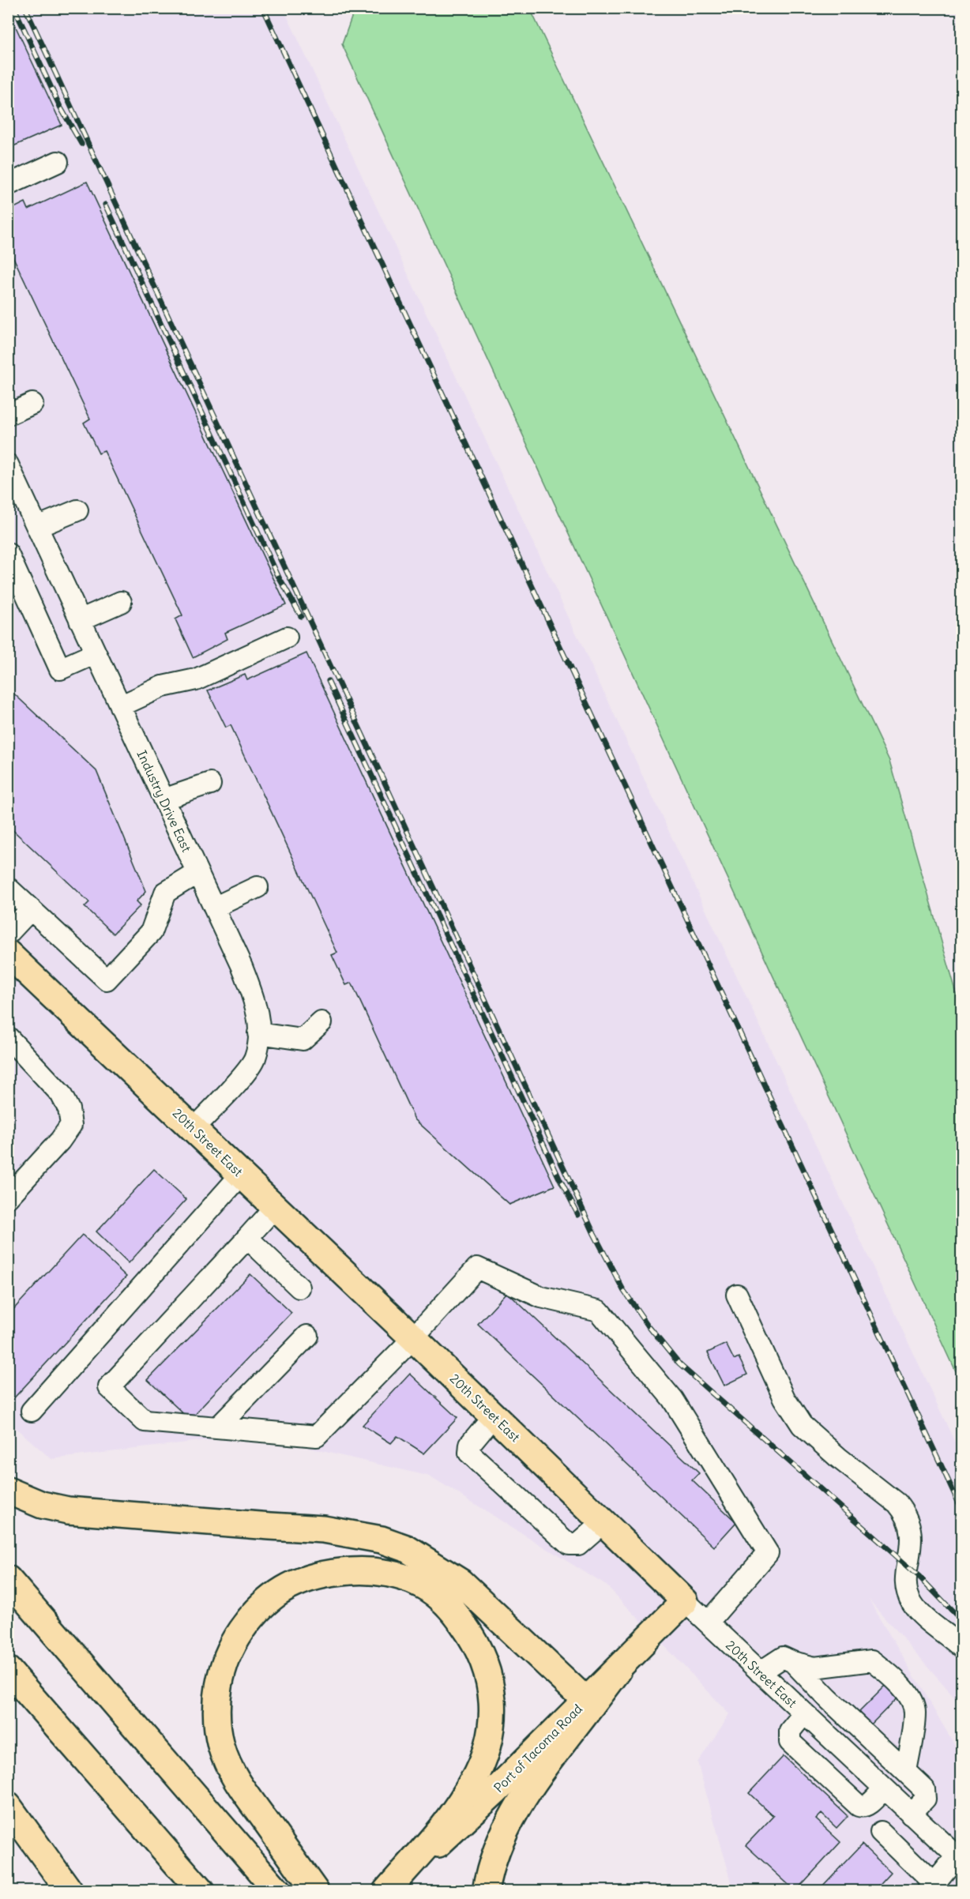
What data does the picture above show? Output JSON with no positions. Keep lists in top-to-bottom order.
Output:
{
  "streets": {
    "main road": ["20th Street East", "Port of Tacoma Road"],
    "street": ["Industry Drive East"]
  },
  "crossings": [
    ["Industry Drive East", "20th Street East"],
    ["20th Street East", "Port of Tacoma Road"]
  ]
}
